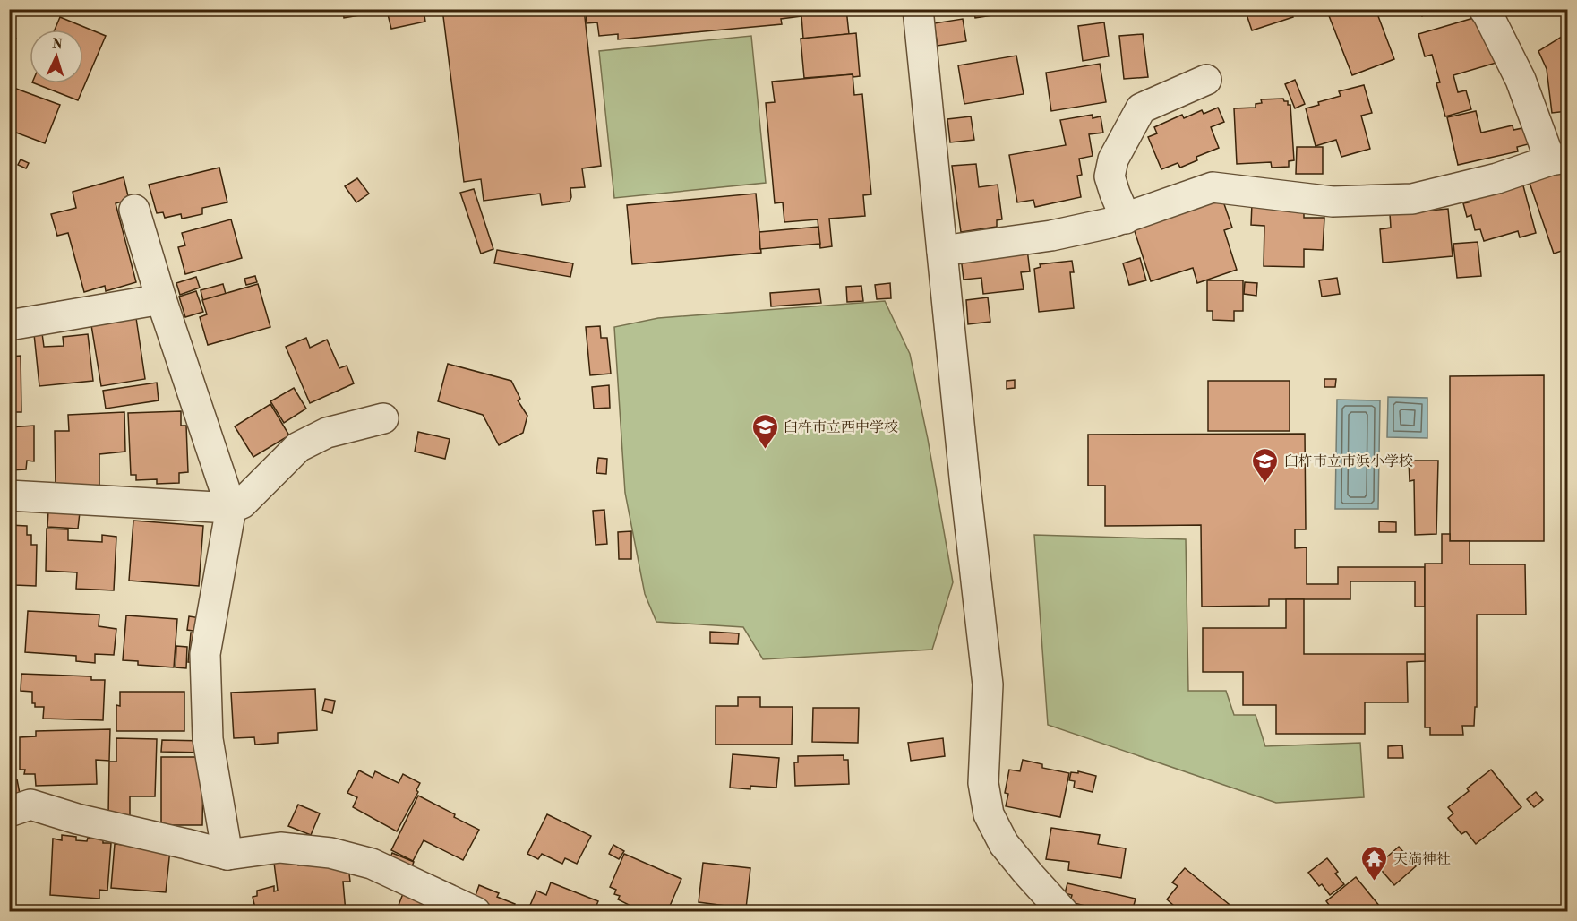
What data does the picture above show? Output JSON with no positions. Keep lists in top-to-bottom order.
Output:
{
  "places": {
    "school or university": ["臼杵市立西中学校", "臼杵市立市浜小学校"],
    "temple": ["天満神社"]
  },
  "north": "top"
}
